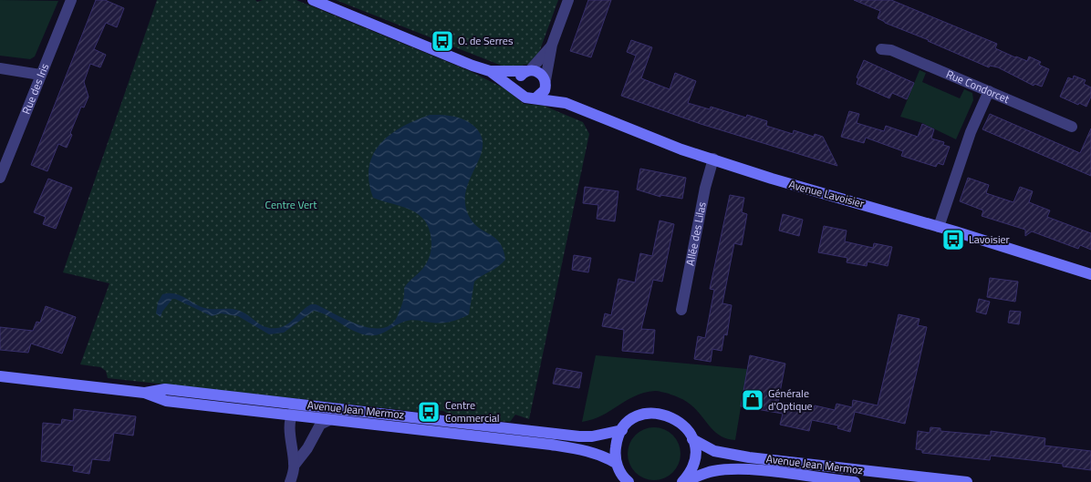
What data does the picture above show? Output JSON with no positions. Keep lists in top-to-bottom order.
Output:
{
  "streets": {
    "main road": ["Avenue Lavoisier", "Avenue Jean Mermoz"],
    "street": ["Rue Condorcet", "Rue des Iris", "Allée des Lilas"]
  },
  "crossings": [
    ["Avenue Lavoisier", "Allée des Lilas"]
  ],
  "parks": ["Centre Vert"],
  "places": {
    "bus stop": ["O. de Serres", "Lavoisier", "Centre Commercial"],
    "shop": ["Générale d'Optique"]
  }
}
